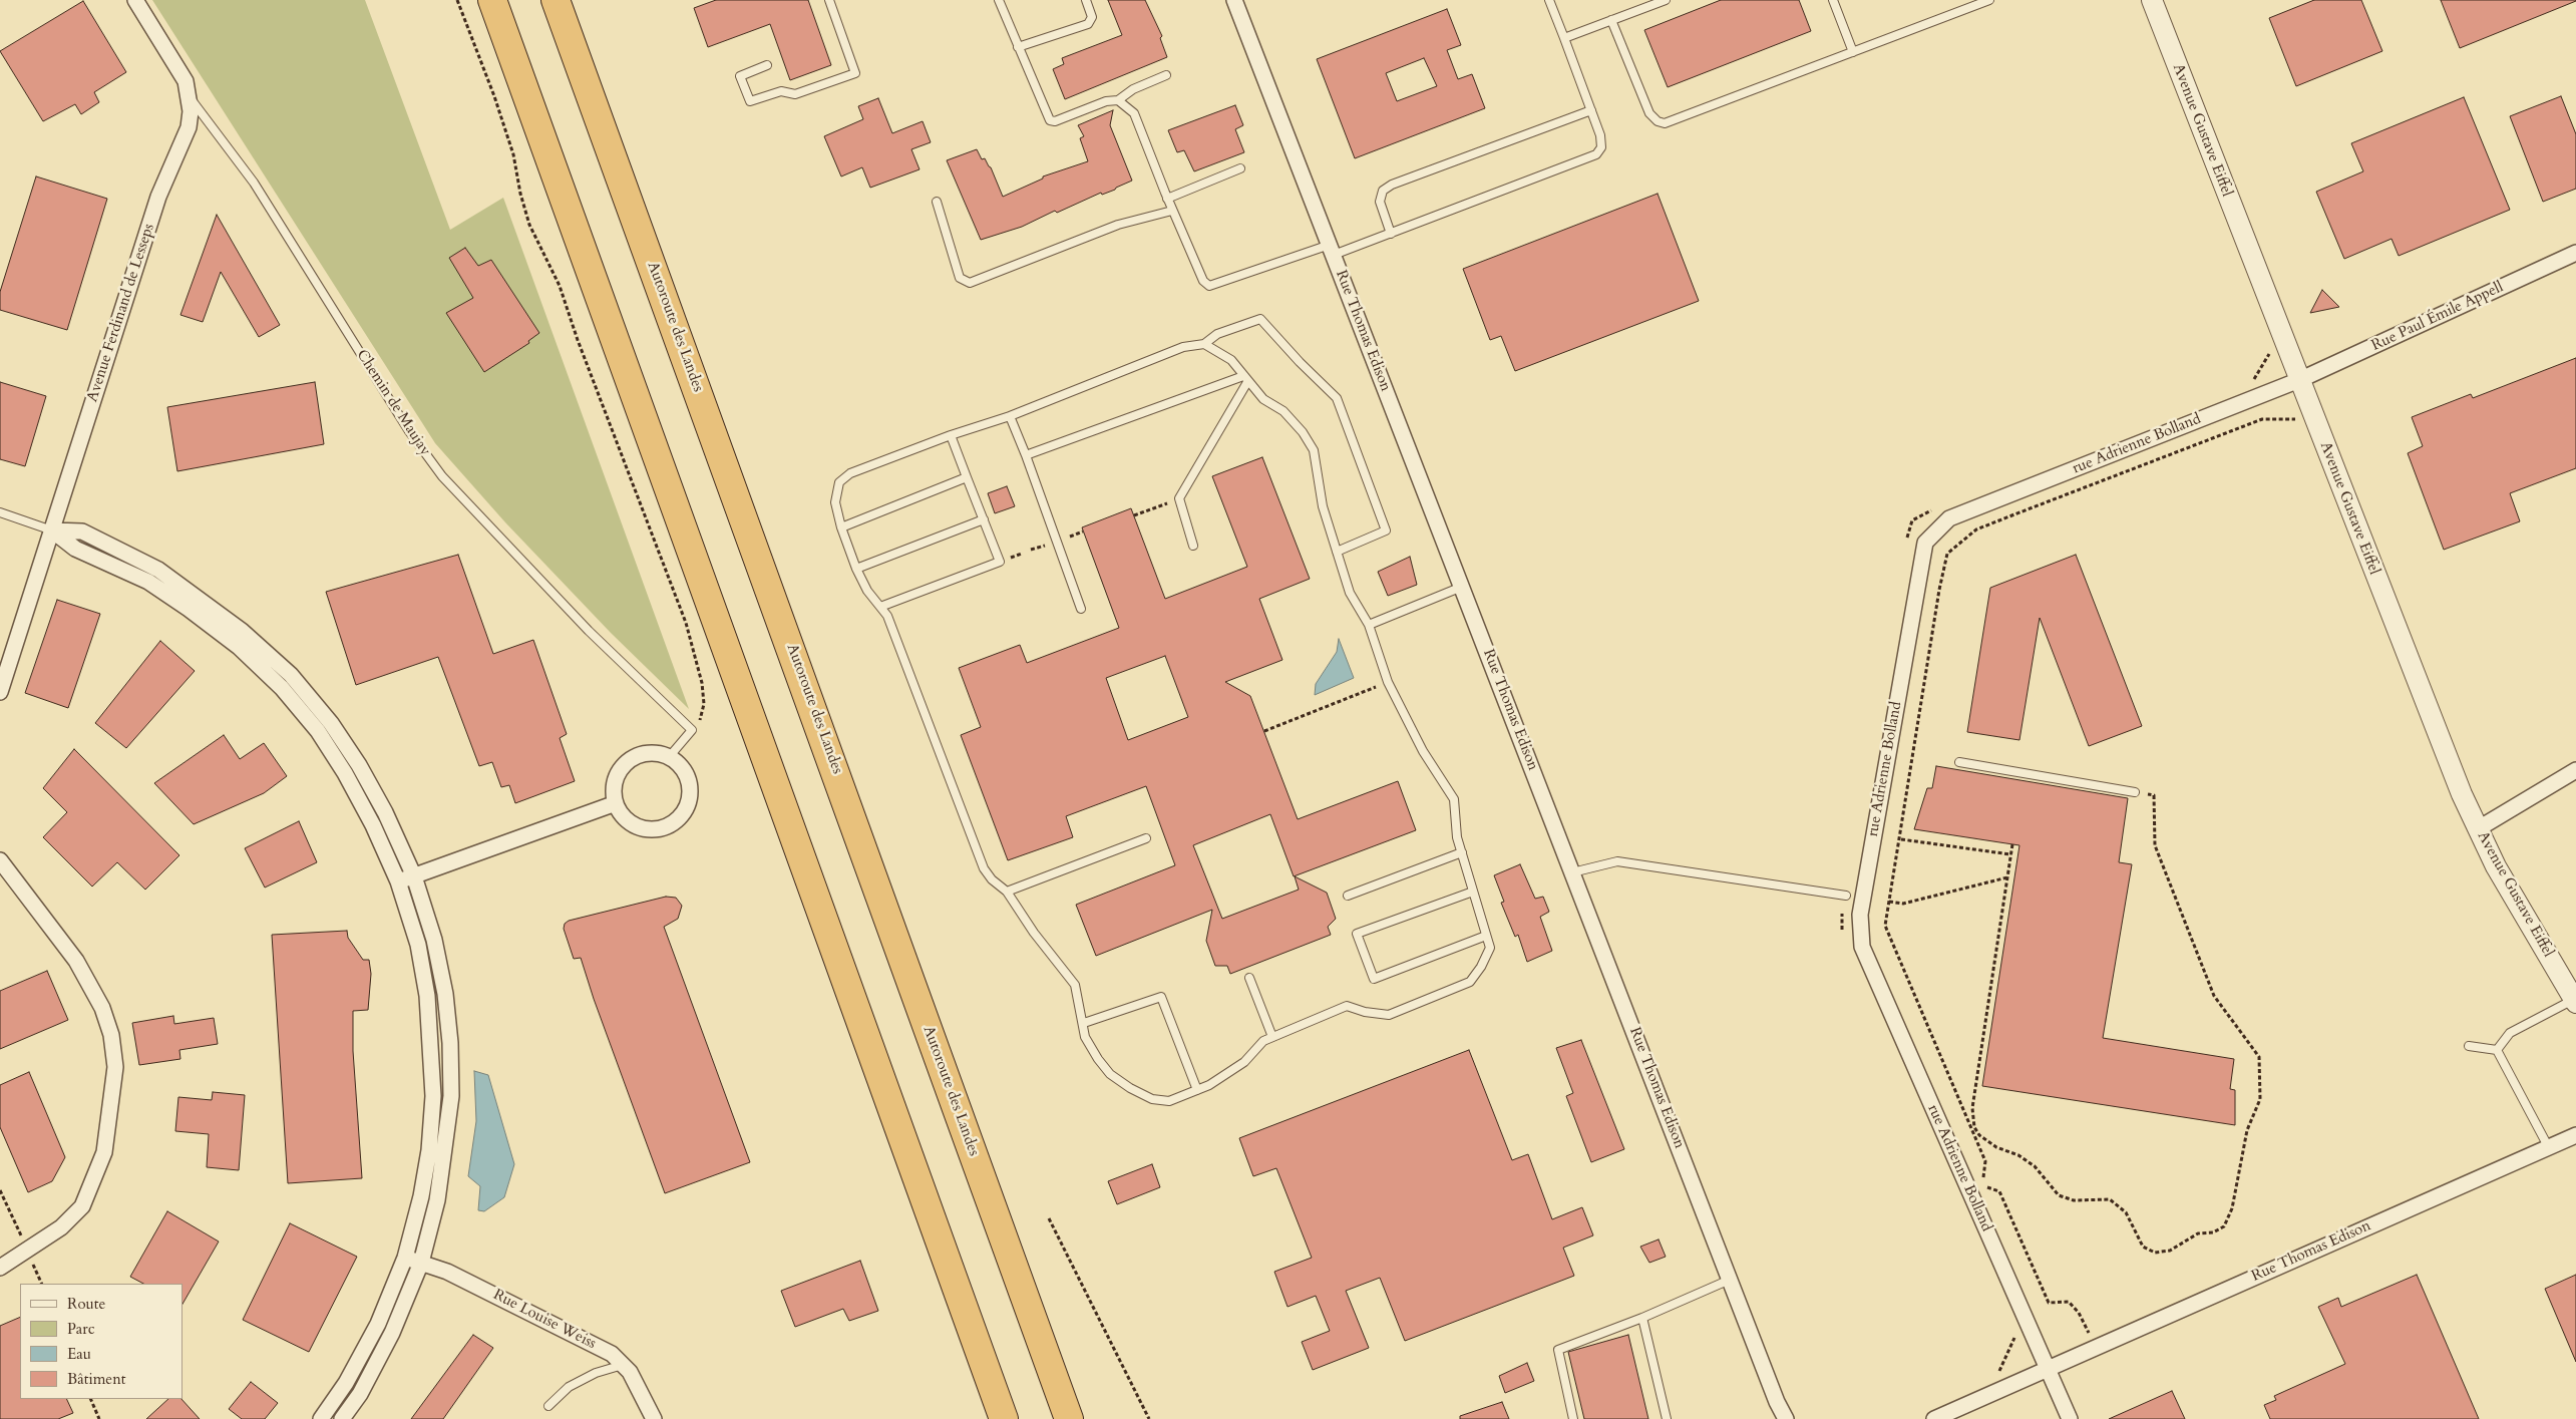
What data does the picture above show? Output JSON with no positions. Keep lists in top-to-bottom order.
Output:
{
  "streets": {
    "highway": ["Autoroute des Landes"],
    "street": [
      "Avenue Gustave Eiffel",
      "Avenue Ferdinand de Lesseps",
      "Rue Paul Émile Appell",
      "Rue Thomas Edison",
      "Chemin de Maujay",
      "rue Adrienne Bolland",
      "Rue Louise Weiss"
    ]
  },
  "crossings": [
    ["Avenue Gustave Eiffel", "Rue Paul Émile Appell"],
    ["Avenue Gustave Eiffel", "rue Adrienne Bolland"],
    ["Avenue Ferdinand de Lesseps", "Chemin de Maujay"],
    ["Rue Paul Émile Appell", "rue Adrienne Bolland"],
    ["Rue Thomas Edison", "rue Adrienne Bolland"]
  ],
  "legend": [
    "Route",
    "Parc",
    "Eau",
    "Bâtiment"
  ]
}
